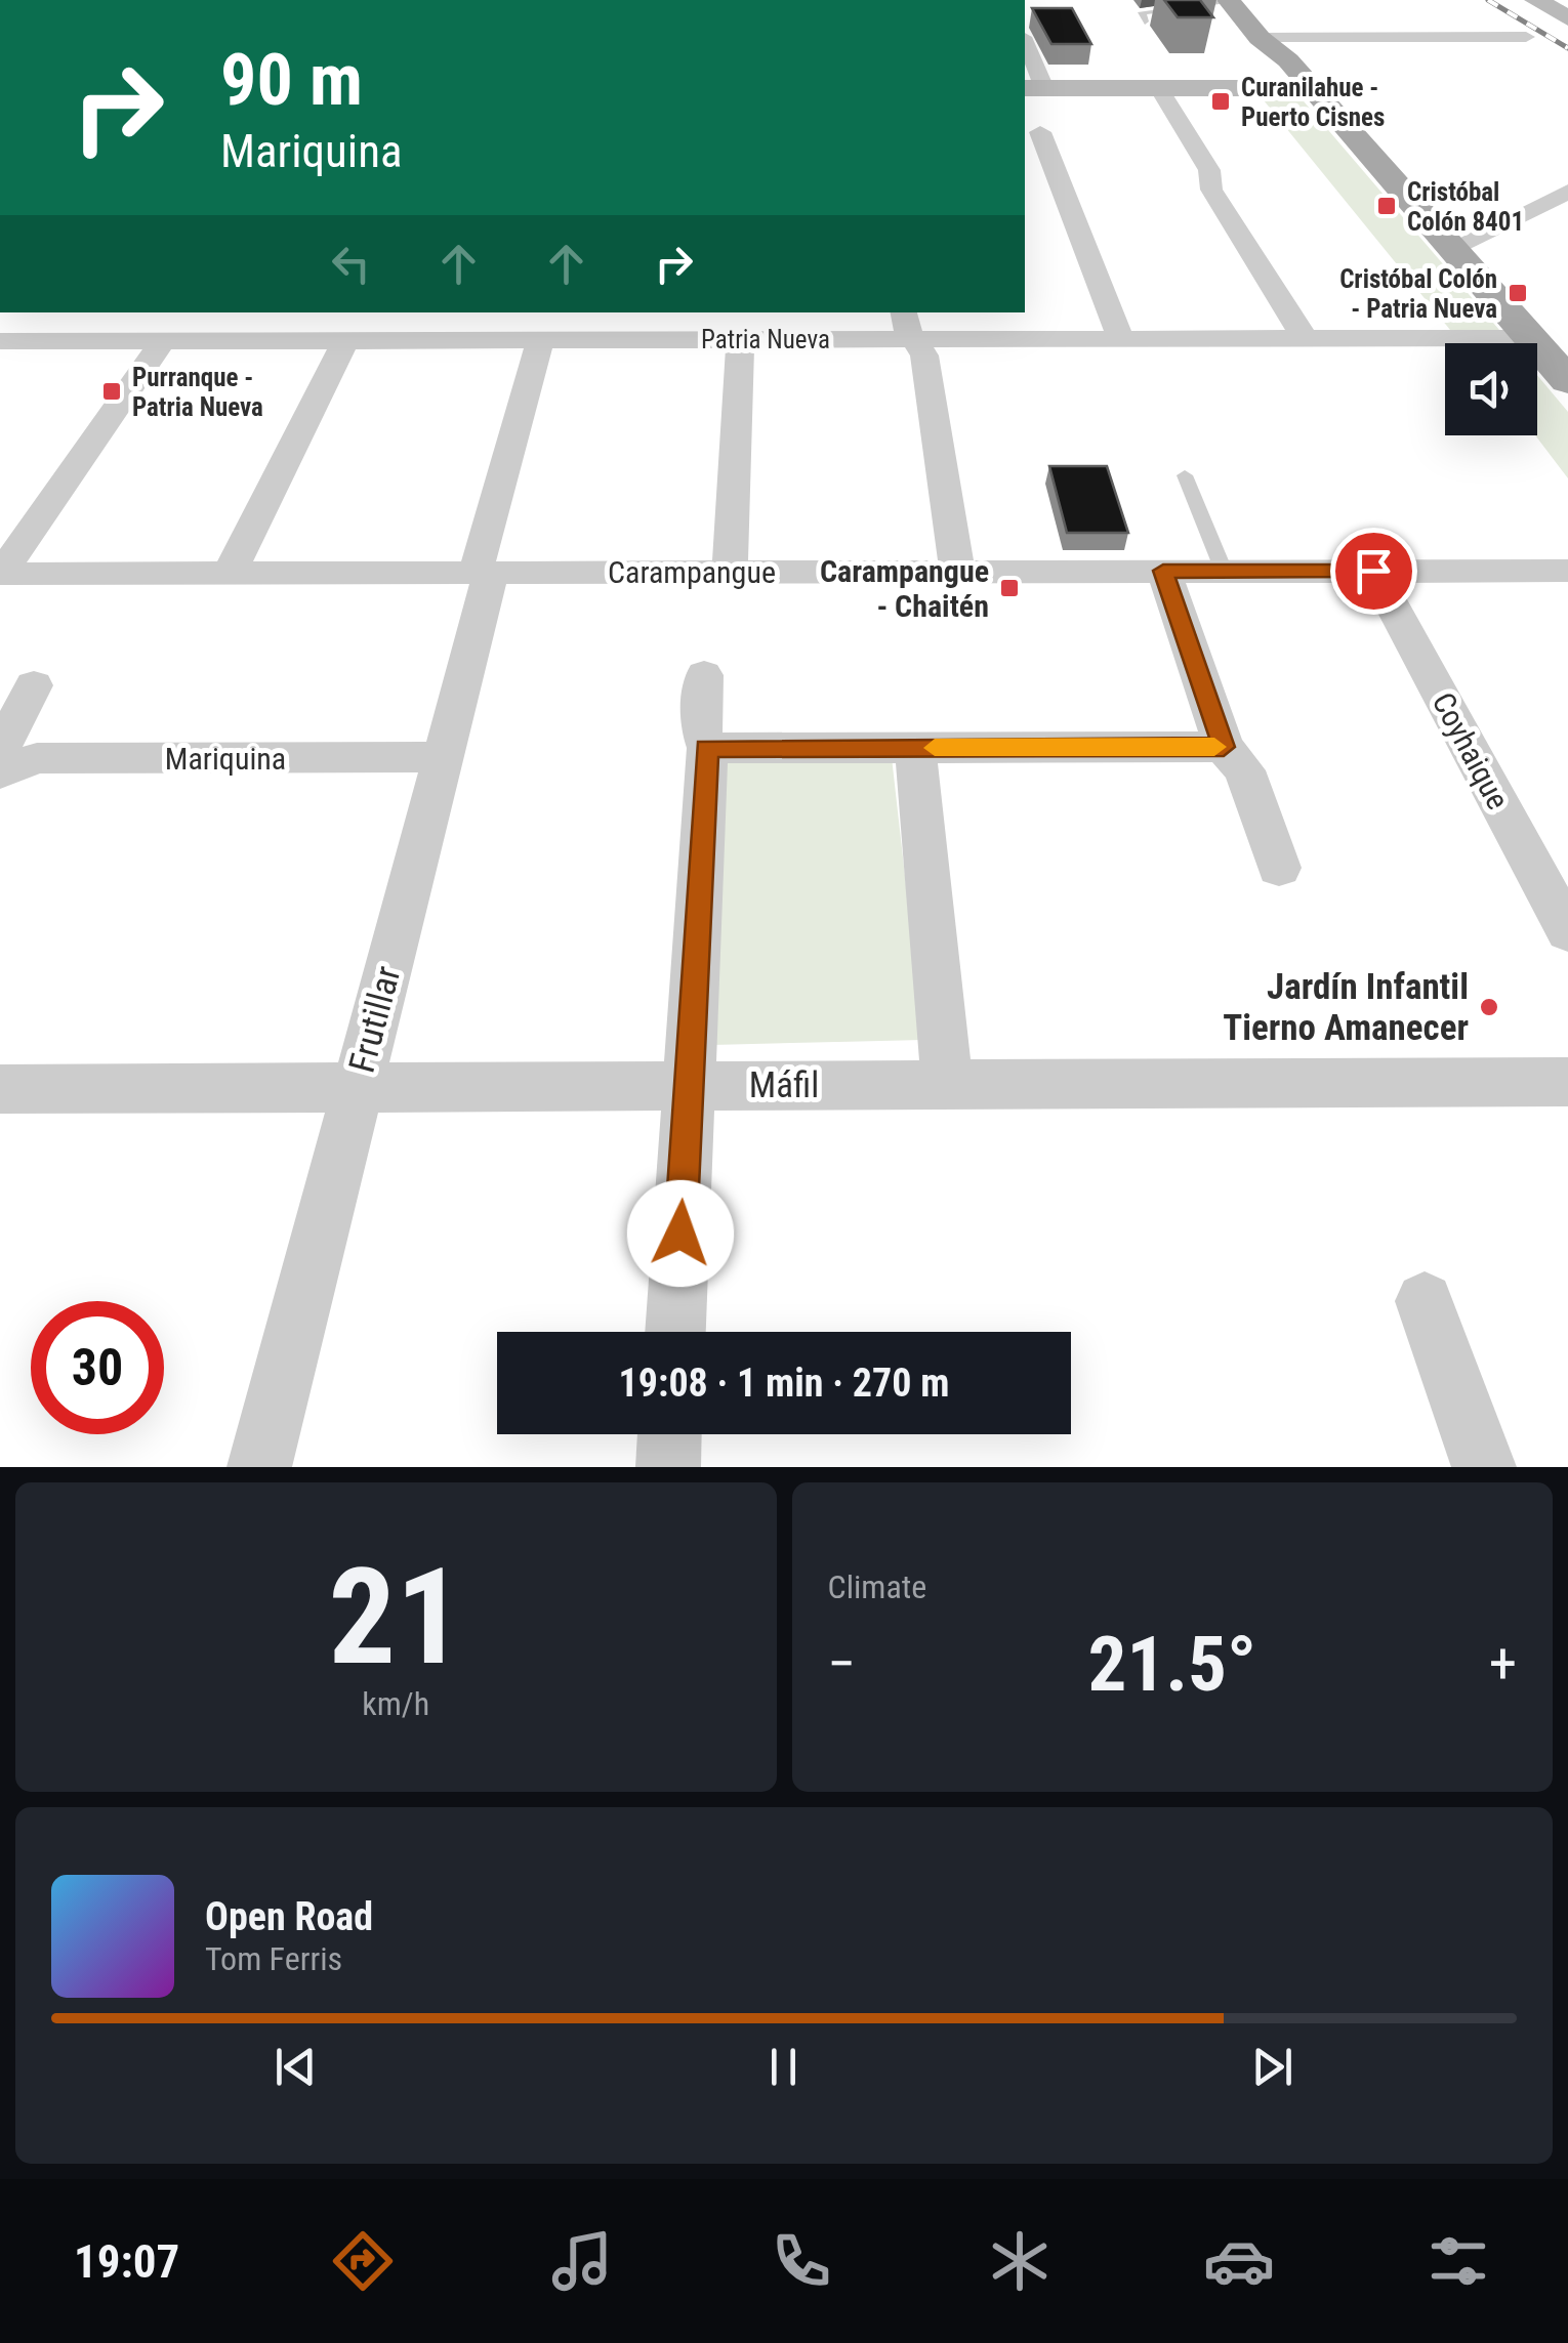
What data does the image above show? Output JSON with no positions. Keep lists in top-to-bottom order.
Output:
{
  "streets": {
    "street": [
      "Patria Nueva",
      "Carampangue",
      "Coyhaique",
      "Mariquina",
      "Frutillar",
      "Máfil"
    ]
  },
  "crossings": [
    ["Patria Nueva", "Frutillar"],
    ["Carampangue", "Coyhaique"],
    ["Carampangue", "Frutillar"],
    ["Mariquina", "Frutillar"],
    ["Frutillar", "Máfil"]
  ],
  "places": {
    "transit": [
      "Curanilahue - Puerto Cisnes",
      "Cristóbal Colón 8401",
      "Cristóbal Colón - Patria Nueva",
      "Purranque - Patria Nueva",
      "Carampangue - Chaitén"
    ],
    "other": ["Jardín Infantil Tierno Amanecer"]
  },
  "page": {
    "turn": ["90 m", "Mariquina"],
    "limit": "30",
    "trip": "19:08 · 1 min · 270 m",
    "tile": [
      ["21", "km/h"],
      "Climate"
    ],
    "heat": ["−", "21.5°", "+"],
    "song": ["Open Road", "Tom Ferris"],
    "tabs": "19:07"
  }
}
